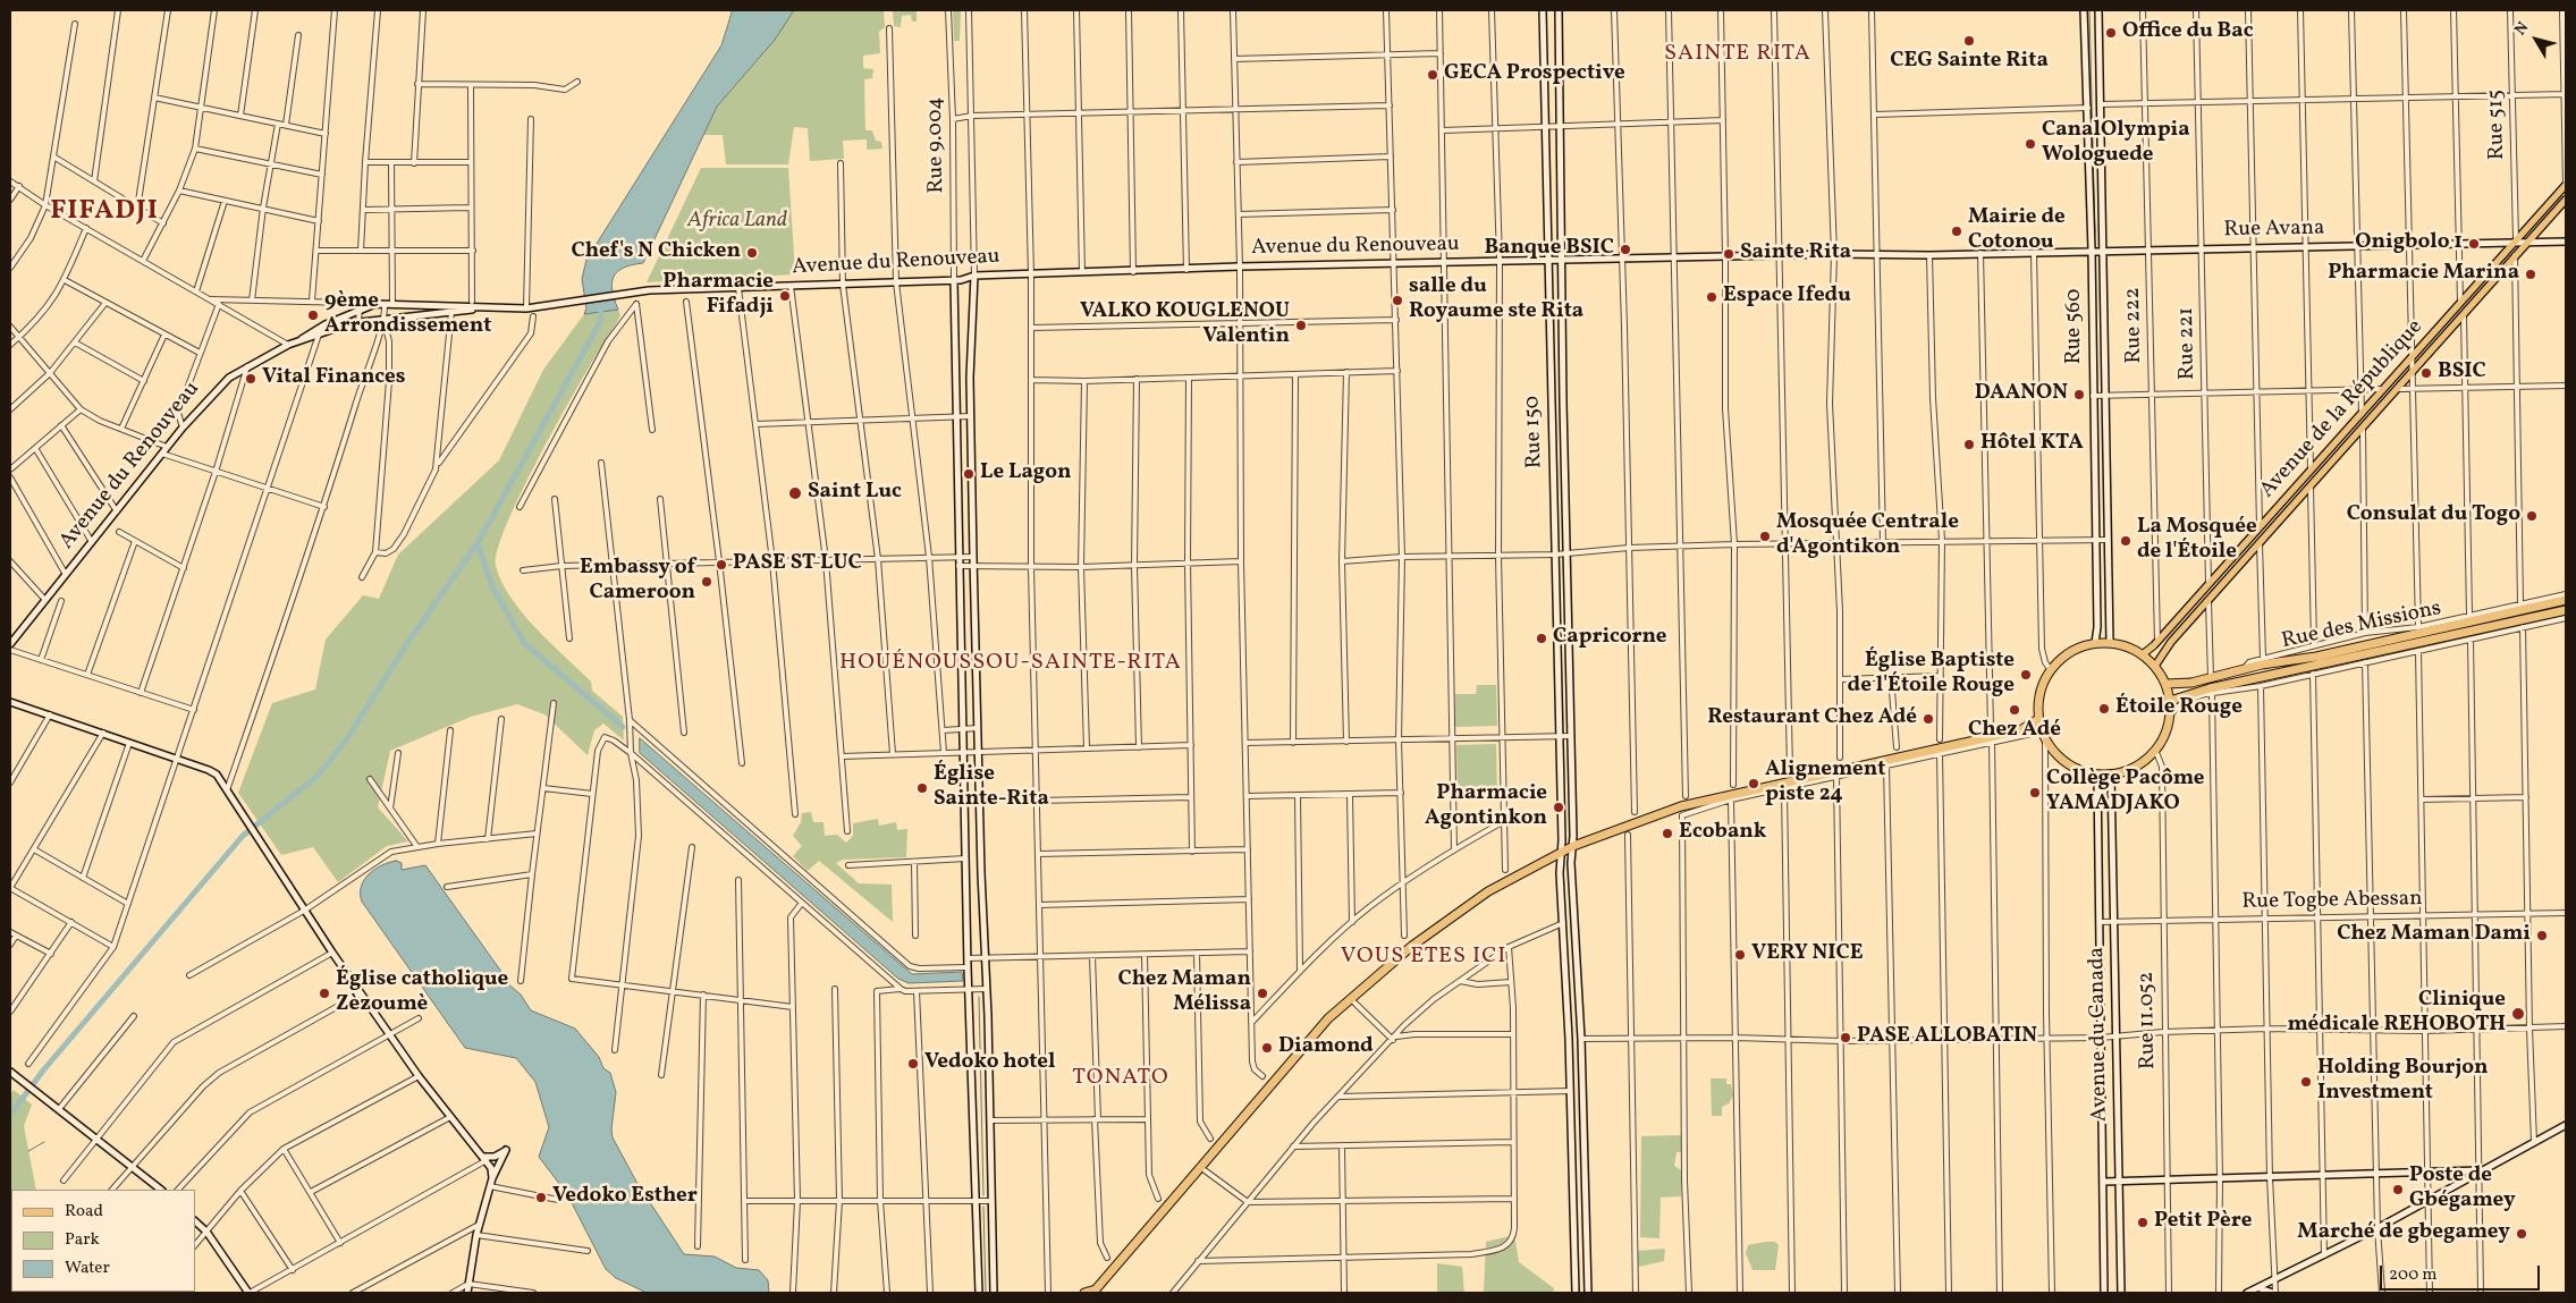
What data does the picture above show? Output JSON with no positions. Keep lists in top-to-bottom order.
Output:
{
  "streets": {
    "highway": ["Rue des Missions"],
    "main road": [
      "Rue Avana",
      "Avenue du Renouveau",
      "Rue 560",
      "Avenue de la République",
      "Rue 150",
      "Avenue du Canada"
    ],
    "street": [
      "Rue 515",
      "Rue 9.004",
      "Rue 222",
      "Rue 221",
      "Rue Togbe Abessan",
      "Rue 11.052"
    ]
  },
  "crossings": [
    ["Rue 515", "Rue Avana"],
    ["Rue 515", "Avenue de la République"],
    ["Rue 9.004", "Avenue du Renouveau"],
    ["Rue Avana", "Avenue du Renouveau"],
    ["Rue Avana", "Rue 222"],
    ["Rue Avana", "Rue 560"],
    ["Rue Avana", "Rue 221"],
    ["Rue Avana", "Avenue de la République"],
    ["Avenue du Renouveau", "Rue 560"],
    ["Avenue du Renouveau", "Rue 150"],
    ["Rue 222", "Avenue de la République"],
    ["Rue 560", "Avenue de la République"],
    ["Rue 560", "Rue des Missions"],
    ["Rue 560", "Rue 11.052"],
    ["Rue 560", "Avenue du Canada"],
    ["Rue 221", "Avenue de la République"],
    ["Avenue de la République", "Rue des Missions"],
    ["Avenue de la République", "Rue 11.052"],
    ["Avenue de la République", "Avenue du Canada"],
    ["Rue des Missions", "Rue 11.052"],
    ["Rue des Missions", "Avenue du Canada"],
    ["Rue Togbe Abessan", "Rue 11.052"],
    ["Rue Togbe Abessan", "Avenue du Canada"],
    ["Rue 11.052", "Avenue du Canada"]
  ],
  "districts": [
    "SAINTE RITA",
    "FIFADJI",
    "HOUÉNOUSSOU-SAINTE-RITA",
    "VOUS ETES ICI",
    "TONATO"
  ],
  "parks": ["Africa Land"],
  "places": [
    "Office du Bac",
    "CEG Sainte Rita",
    "GECA Prospective",
    "CanalOlympia Wologuede",
    "Mairie de Cotonou",
    "Onigbolo 1",
    "Banque BSIC",
    "Chef's N Chicken",
    "Sainte Rita",
    "Pharmacie Marina",
    "Pharmacie Fifadji",
    "Espace Ifedu",
    "salle du Royaume ste Rita",
    "9ème Arrondissement",
    "VALKO KOUGLENOU Valentin",
    "BSIC",
    "Vital Finances",
    "DAANON",
    "Hôtel KTA",
    "Le Lagon",
    "Saint Luc",
    "Consulat du Togo",
    "Mosquée Centrale d'Agontikon",
    "La Mosquée de l'Étoile",
    "PASE ST LUC",
    "Embassy of Cameroon",
    "Capricorne",
    "Église Baptiste de l'Étoile Rouge",
    "Étoile Rouge",
    "Chez Adé",
    "Restaurant Chez Adé",
    "Alignement piste 24",
    "Église Sainte-Rita",
    "Collège Pacôme YAMADJAKO",
    "Pharmacie Agontinkon",
    "Ecobank",
    "Chez Maman Dami",
    "VERY NICE",
    "Église catholique Zèzoumè",
    "Chez Maman Mélissa",
    "Clinique médicale REHOBOTH",
    "PASE ALLOBATIN",
    "Diamond",
    "Vedoko hotel",
    "Holding Bourjon Investment",
    "Poste de Gbégamey",
    "Vedoko Esther",
    "Petit Père",
    "Marché de gbegamey"
  ],
  "legend": ["Road", "Park", "Water"],
  "scale_bar": "200 m",
  "north": "top left"
}
